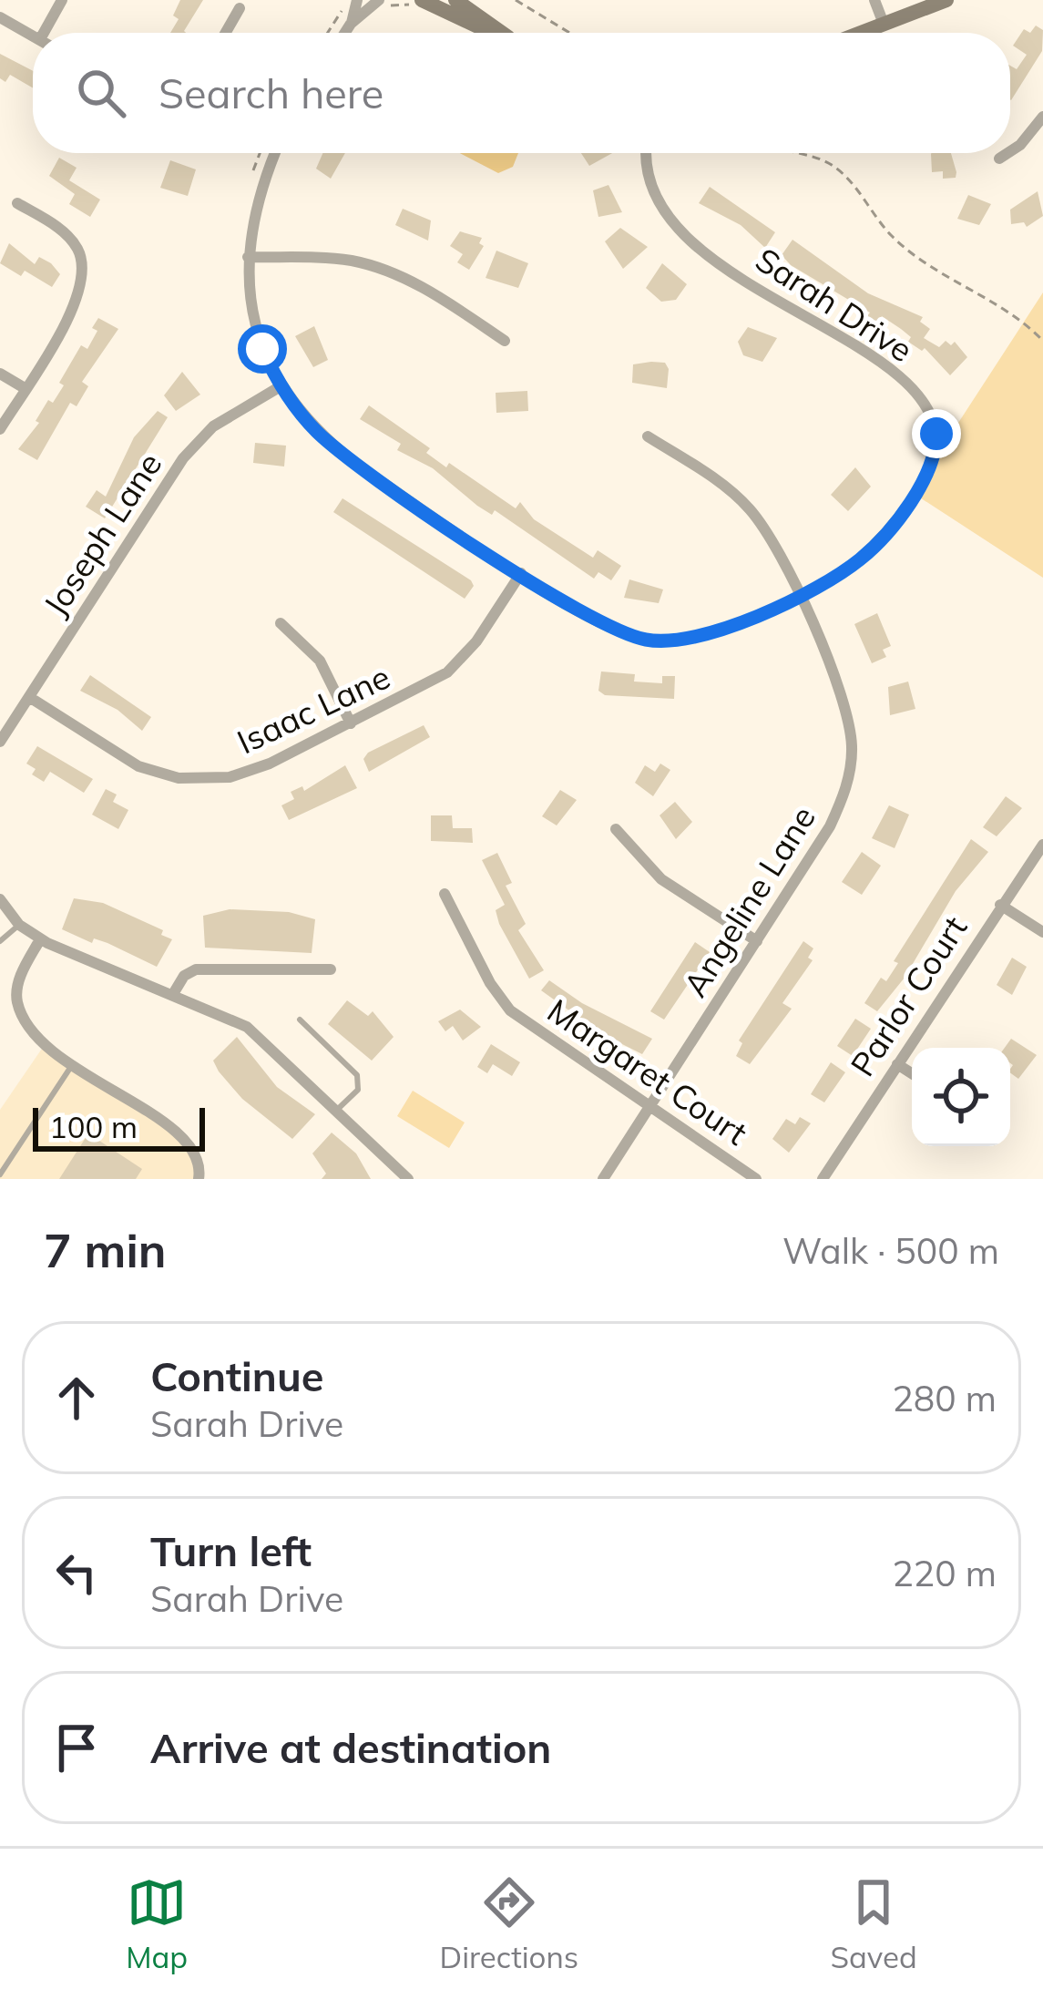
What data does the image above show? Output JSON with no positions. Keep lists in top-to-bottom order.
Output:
{
  "streets": {
    "street": [
      "Sarah Drive",
      "Joseph Lane",
      "Isaac Lane",
      "Angeline Lane",
      "Parlor Court",
      "Margaret Court"
    ]
  },
  "crossings": [
    ["Sarah Drive", "Joseph Lane"],
    ["Sarah Drive", "Isaac Lane"],
    ["Sarah Drive", "Angeline Lane"],
    ["Joseph Lane", "Isaac Lane"],
    ["Angeline Lane", "Margaret Court"]
  ],
  "scale_bar": "100 m",
  "page": {
    "search": "Search here",
    "scale": "100 m",
    "heading": ["7 min", "Walk · 500 m"],
    "list": [
      ["Continue", "Sarah Drive", "280 m"],
      ["Turn left", "Sarah Drive", "220 m"],
      "Arrive at destination"
    ],
    "nav": ["Map", "Directions", "Saved"]
  }
}
